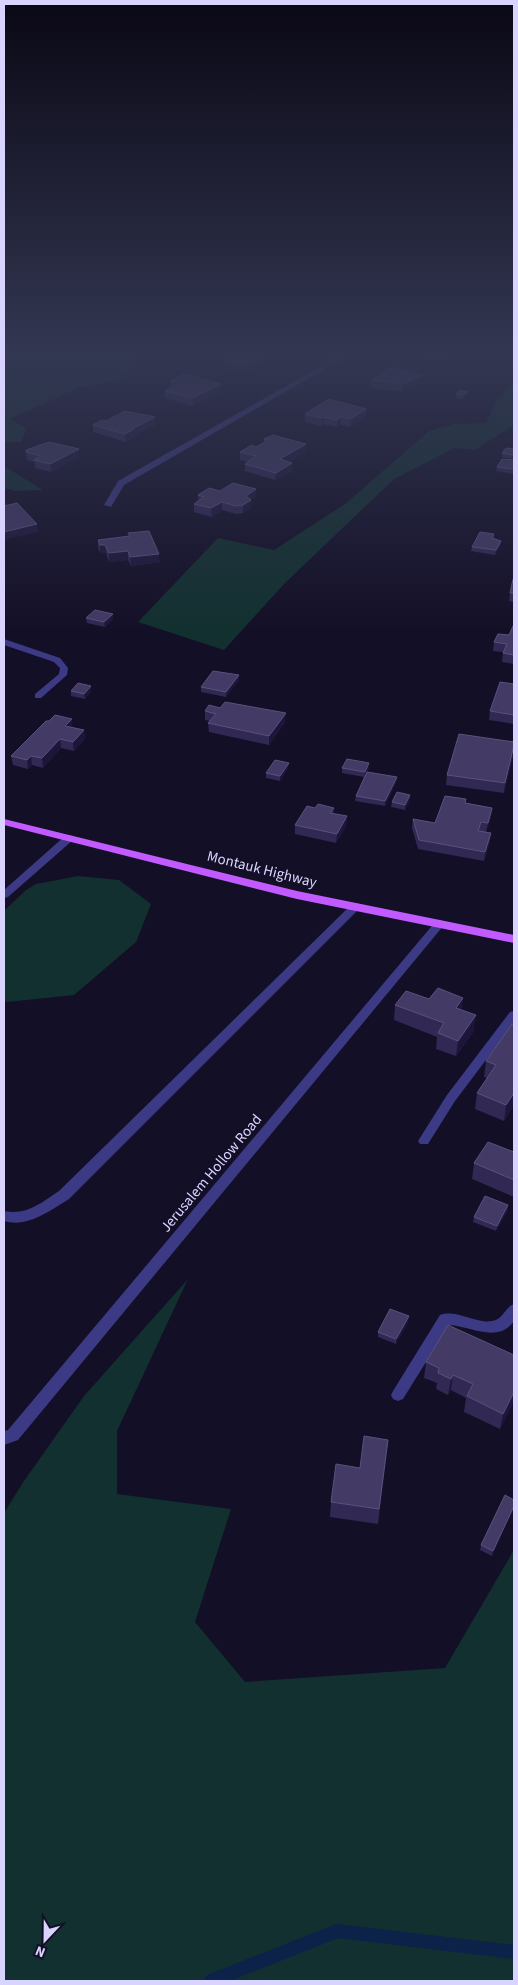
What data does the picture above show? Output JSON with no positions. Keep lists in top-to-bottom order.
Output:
{
  "streets": {
    "main road": ["Montauk Highway"],
    "lane": ["Jerusalem Hollow Road"]
  },
  "crossings": [
    ["Montauk Highway", "Jerusalem Hollow Road"]
  ],
  "north": "bottom"
}
